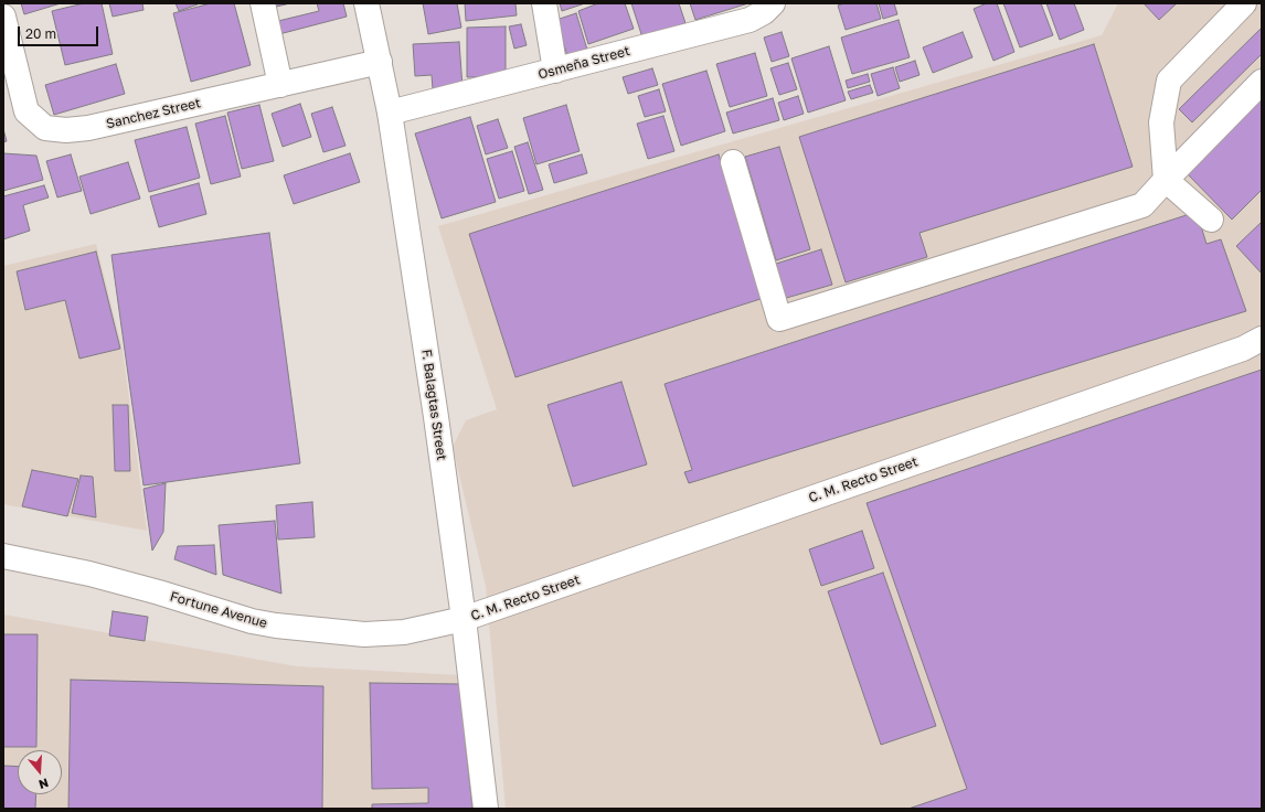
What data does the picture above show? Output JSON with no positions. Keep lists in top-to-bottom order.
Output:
{
  "streets": {
    "street": [
      "Osmeña Street",
      "Sanchez Street",
      "F. Balagtas Street",
      "C. M. Recto Street",
      "Fortune Avenue"
    ]
  },
  "crossings": [
    ["Osmeña Street", "F. Balagtas Street"],
    ["Sanchez Street", "F. Balagtas Street"],
    ["F. Balagtas Street", "C. M. Recto Street"],
    ["F. Balagtas Street", "Fortune Avenue"],
    ["C. M. Recto Street", "Fortune Avenue"]
  ],
  "scale_bar": "20 m",
  "north": "bottom"
}
